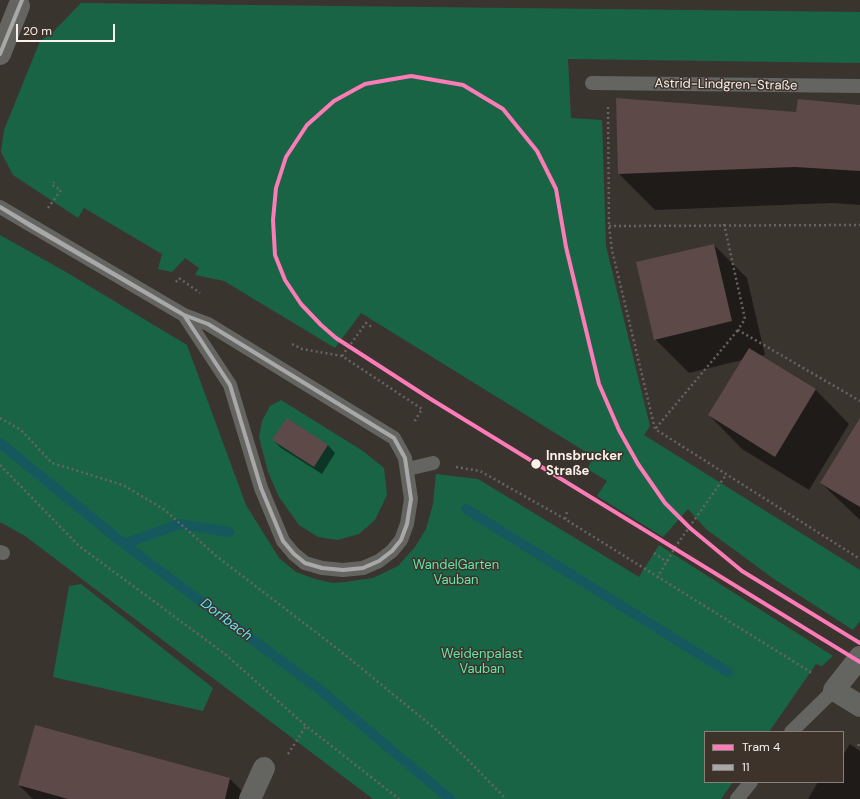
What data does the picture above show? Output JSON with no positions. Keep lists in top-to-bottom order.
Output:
{
  "streets": {
    "lane": ["Astrid-Lindgren-Straße"]
  },
  "water": ["Dorfbach"],
  "parks": ["WandelGarten Vauban", "Weidenpalast Vauban"],
  "places": ["Innsbrucker Straße"],
  "lines": ["transit line 11", "tram line 4"],
  "legend": ["Tram 4", "11"],
  "scale_bar": "20 m"
}
